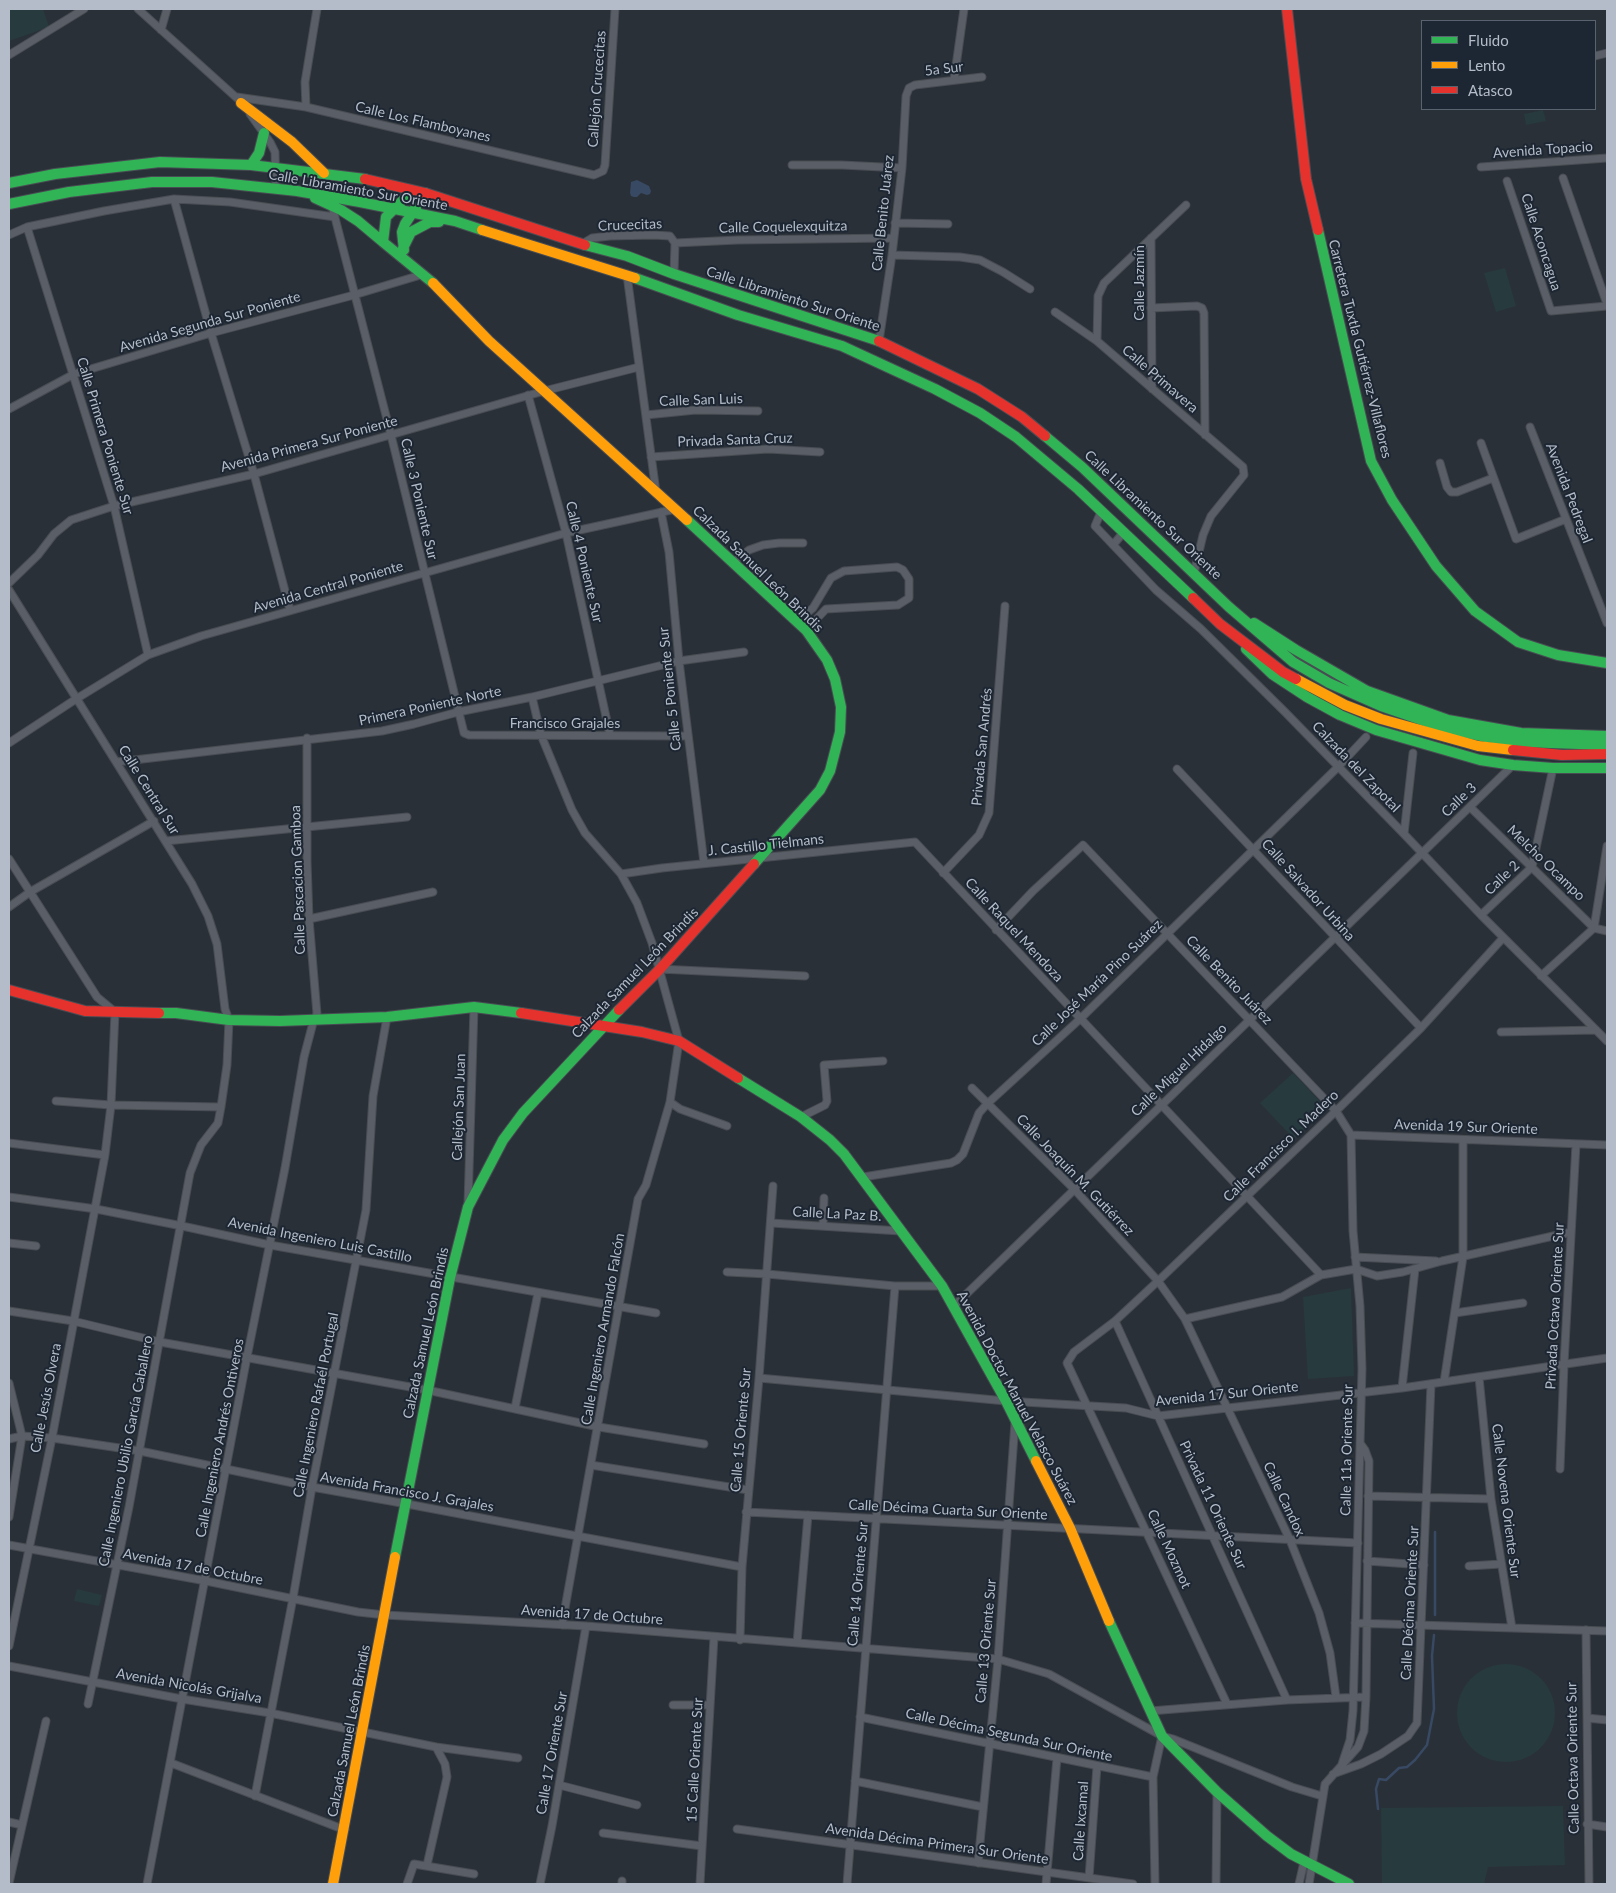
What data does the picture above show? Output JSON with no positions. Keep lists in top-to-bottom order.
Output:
{
  "streets": {
    "street": [
      "5a Sur",
      "Callejón Crucecitas",
      "Calle Los Flamboyanes",
      "Avenida Topacio",
      "Calle Libramiento Sur Oriente",
      "Calle Benito Juárez",
      "Crucecitas",
      "Calle Coquelexquitza",
      "Calle Aconcagua",
      "Calle Jazmín",
      "Avenida Segunda Sur Poniente",
      "Carretera Tuxtla Gutiérrez-Villaflores",
      "Calle Primavera",
      "Calle San Luis",
      "Calle Primera Poniente Sur",
      "Privada Santa Cruz",
      "Avenida Primera Sur Poniente",
      "Avenida Pedregal",
      "Calle 3 Poniente Sur",
      "Calle 4 Poniente Sur",
      "Calzada Samuel León Brindis",
      "Avenida Central Poniente",
      "Calle 5 Poniente Sur",
      "Primera Poniente Norte",
      "Francisco Grajales",
      "Privada San Andrés",
      "Calzada del Zapotal",
      "Calle Central Sur",
      "Calle 3",
      "J. Castillo Tielmans",
      "Melcho Ocampo",
      "Calle 2",
      "Calle Pascacion Gamboa",
      "Calle Salvador Urbina",
      "Calle Raquel Mendoza",
      "Calle José María Pino Suárez",
      "Calle Miguel Hidalgo",
      "Callejón San Juan",
      "Avenida 19 Sur Oriente",
      "Calle Francisco I. Madero",
      "Calle Joaquín M. Gutiérrez",
      "Calle La Paz B.",
      "Avenida Ingeniero Luis Castillo",
      "Privada Octava Oriente Sur",
      "Calle Ingeniero Armando Falcón",
      "Avenida 17 Sur Oriente",
      "Calle Jesús Olvera",
      "Avenida Doctor Manuel Velasco Suárez",
      "Calle Ingeniero Rafaél Portugal",
      "Calle 15 Oriente Sur",
      "Calle Ingeniero Andrés Ontiveros",
      "Calle 11a Oriente Sur",
      "Calle Ingeniero Ubilio García Caballero",
      "Avenida Francisco J. Grajales",
      "Calle Candox",
      "Calle Novena Oriente Sur",
      "Privada 11 Oriente Sur",
      "Calle Décima Cuarta Sur Oriente",
      "Calle Mozmot",
      "Avenida 17 de Octubre",
      "Calle 14 Oriente Sur",
      "Calle Décima Oriente Sur",
      "Calle 13 Oriente Sur",
      "Avenida Nicolás Grijalva",
      "Calle Décima Segunda Sur Oriente",
      "Calle 17 Oriente Sur",
      "Calle Octava Oriente Sur",
      "15 Calle Oriente Sur",
      "Calle Ixcamal",
      "Avenida Décima Primera Sur Oriente"
    ]
  },
  "crossings": [
    ["5a Sur", "Calle Benito Juárez"],
    ["Callejón Crucecitas", "Calle Los Flamboyanes"],
    ["Calle Libramiento Sur Oriente", "Calle Benito Juárez"],
    ["Calle Libramiento Sur Oriente", "Crucecitas"],
    ["Calle Libramiento Sur Oriente", "Calle Primavera"],
    ["Calle Libramiento Sur Oriente", "Calzada Samuel León Brindis"],
    ["Calle Libramiento Sur Oriente", "Calzada del Zapotal"],
    ["Calle Benito Juárez", "Calle Coquelexquitza"],
    ["Calle Benito Juárez", "Calle Raquel Mendoza"],
    ["Calle Benito Juárez", "Calle José María Pino Suárez"],
    ["Calle Benito Juárez", "Calle Miguel Hidalgo"],
    ["Calle Benito Juárez", "Calle Francisco I. Madero"],
    ["Crucecitas", "Calle Coquelexquitza"],
    ["Calle Jazmín", "Calle Primavera"],
    ["Avenida Segunda Sur Poniente", "Calle Primera Poniente Sur"],
    ["Avenida Segunda Sur Poniente", "Calle 3 Poniente Sur"],
    ["Avenida Segunda Sur Poniente", "Calzada Samuel León Brindis"],
    ["Calle Primera Poniente Sur", "Avenida Primera Sur Poniente"],
    ["Calle Primera Poniente Sur", "Avenida Central Poniente"],
    ["Avenida Primera Sur Poniente", "Calle 3 Poniente Sur"],
    ["Avenida Primera Sur Poniente", "Calle 4 Poniente Sur"],
    ["Avenida Primera Sur Poniente", "Calzada Samuel León Brindis"],
    ["Calle 3 Poniente Sur", "Calzada Samuel León Brindis"],
    ["Calle 3 Poniente Sur", "Avenida Central Poniente"],
    ["Calle 3 Poniente Sur", "Primera Poniente Norte"],
    ["Calle 3 Poniente Sur", "Francisco Grajales"],
    ["Calle 4 Poniente Sur", "Avenida Central Poniente"],
    ["Calle 4 Poniente Sur", "Primera Poniente Norte"],
    ["Calle 4 Poniente Sur", "Francisco Grajales"],
    ["Calzada Samuel León Brindis", "Avenida Central Poniente"],
    ["Calzada Samuel León Brindis", "J. Castillo Tielmans"],
    ["Calzada Samuel León Brindis", "Callejón San Juan"],
    ["Calzada Samuel León Brindis", "Avenida Ingeniero Luis Castillo"],
    ["Calzada Samuel León Brindis", "Avenida Doctor Manuel Velasco Suárez"],
    ["Calzada Samuel León Brindis", "Avenida Francisco J. Grajales"],
    ["Calzada Samuel León Brindis", "Avenida 17 de Octubre"],
    ["Calzada Samuel León Brindis", "Avenida Nicolás Grijalva"],
    ["Avenida Central Poniente", "Calle 5 Poniente Sur"],
    ["Avenida Central Poniente", "Calle Central Sur"],
    ["Calle 5 Poniente Sur", "Primera Poniente Norte"],
    ["Calle 5 Poniente Sur", "Francisco Grajales"],
    ["Calle 5 Poniente Sur", "J. Castillo Tielmans"],
    ["Primera Poniente Norte", "Francisco Grajales"],
    ["Primera Poniente Norte", "Calle Central Sur"],
    ["Primera Poniente Norte", "Calle Pascacion Gamboa"],
    ["Privada San Andrés", "Calle Raquel Mendoza"],
    ["Calzada del Zapotal", "Calle 3"],
    ["Calzada del Zapotal", "Calle 2"],
    ["Calzada del Zapotal", "Calle José María Pino Suárez"],
    ["Calzada del Zapotal", "Calle Miguel Hidalgo"],
    ["Calzada del Zapotal", "Calle Francisco I. Madero"],
    ["Calle Central Sur", "Avenida Doctor Manuel Velasco Suárez"],
    ["Calle Central Sur", "Calle Ingeniero Ubilio García Caballero"],
    ["Calle 3", "Melcho Ocampo"],
    ["Calle 3", "Calle Miguel Hidalgo"],
    ["J. Castillo Tielmans", "Calle Raquel Mendoza"],
    ["Melcho Ocampo", "Calle 2"],
    ["Calle Pascacion Gamboa", "Avenida Doctor Manuel Velasco Suárez"],
    ["Calle Pascacion Gamboa", "Calle Ingeniero Andrés Ontiveros"],
    ["Calle Salvador Urbina", "Calle José María Pino Suárez"],
    ["Calle Salvador Urbina", "Calle Miguel Hidalgo"],
    ["Calle Salvador Urbina", "Calle Francisco I. Madero"],
    ["Calle Raquel Mendoza", "Calle José María Pino Suárez"],
    ["Calle Raquel Mendoza", "Calle Miguel Hidalgo"],
    ["Calle Raquel Mendoza", "Calle Francisco I. Madero"],
    ["Calle José María Pino Suárez", "Calle Joaquín M. Gutiérrez"],
    ["Calle José María Pino Suárez", "Avenida Doctor Manuel Velasco Suárez"],
    ["Calle Miguel Hidalgo", "Calle Joaquín M. Gutiérrez"],
    ["Calle Miguel Hidalgo", "Avenida Doctor Manuel Velasco Suárez"],
    ["Callejón San Juan", "Avenida Doctor Manuel Velasco Suárez"],
    ["Avenida 19 Sur Oriente", "Privada Octava Oriente Sur"],
    ["Avenida 19 Sur Oriente", "Calle 11a Oriente Sur"],
    ["Calle Francisco I. Madero", "Calle Joaquín M. Gutiérrez"],
    ["Calle Francisco I. Madero", "Privada 11 Oriente Sur"],
    ["Calle Francisco I. Madero", "Calle Mozmot"],
    ["Calle Joaquín M. Gutiérrez", "Calle Candox"],
    ["Calle La Paz B.", "Avenida Doctor Manuel Velasco Suárez"],
    ["Calle La Paz B.", "Calle 15 Oriente Sur"],
    ["Avenida Ingeniero Luis Castillo", "Calle Ingeniero Armando Falcón"],
    ["Avenida Ingeniero Luis Castillo", "Calle Jesús Olvera"],
    ["Avenida Ingeniero Luis Castillo", "Calle Ingeniero Rafaél Portugal"],
    ["Avenida Ingeniero Luis Castillo", "Calle Ingeniero Andrés Ontiveros"],
    ["Avenida Ingeniero Luis Castillo", "Calle Ingeniero Ubilio García Caballero"],
    ["Privada Octava Oriente Sur", "Avenida 17 Sur Oriente"],
    ["Calle Ingeniero Armando Falcón", "Avenida Doctor Manuel Velasco Suárez"],
    ["Calle Ingeniero Armando Falcón", "Avenida Francisco J. Grajales"],
    ["Calle Ingeniero Armando Falcón", "Avenida 17 de Octubre"],
    ["Avenida 17 Sur Oriente", "Avenida Doctor Manuel Velasco Suárez"],
    ["Avenida 17 Sur Oriente", "Calle 15 Oriente Sur"],
    ["Avenida 17 Sur Oriente", "Calle 11a Oriente Sur"],
    ["Avenida 17 Sur Oriente", "Calle Candox"],
    ["Avenida 17 Sur Oriente", "Calle Novena Oriente Sur"],
    ["Avenida 17 Sur Oriente", "Privada 11 Oriente Sur"],
    ["Avenida 17 Sur Oriente", "Calle Mozmot"],
    ["Avenida 17 Sur Oriente", "Calle 14 Oriente Sur"],
    ["Avenida 17 Sur Oriente", "Calle Décima Oriente Sur"],
    ["Calle Jesús Olvera", "Avenida Doctor Manuel Velasco Suárez"],
    ["Calle Jesús Olvera", "Avenida Francisco J. Grajales"],
    ["Calle Jesús Olvera", "Avenida 17 de Octubre"],
    ["Avenida Doctor Manuel Velasco Suárez", "Calle Ingeniero Rafaél Portugal"],
    ["Avenida Doctor Manuel Velasco Suárez", "Calle Ingeniero Andrés Ontiveros"],
    ["Avenida Doctor Manuel Velasco Suárez", "Calle 11a Oriente Sur"],
    ["Avenida Doctor Manuel Velasco Suárez", "Calle Décima Cuarta Sur Oriente"],
    ["Avenida Doctor Manuel Velasco Suárez", "Avenida 17 de Octubre"],
    ["Avenida Doctor Manuel Velasco Suárez", "Calle 13 Oriente Sur"],
    ["Calle Ingeniero Rafaél Portugal", "Avenida Francisco J. Grajales"],
    ["Calle Ingeniero Rafaél Portugal", "Avenida 17 de Octubre"],
    ["Calle Ingeniero Rafaél Portugal", "Avenida Nicolás Grijalva"],
    ["Calle 15 Oriente Sur", "Avenida Francisco J. Grajales"],
    ["Calle 15 Oriente Sur", "Calle Décima Cuarta Sur Oriente"],
    ["Calle 15 Oriente Sur", "Avenida 17 de Octubre"],
    ["Calle Ingeniero Andrés Ontiveros", "Avenida Francisco J. Grajales"],
    ["Calle Ingeniero Andrés Ontiveros", "Avenida 17 de Octubre"],
    ["Calle Ingeniero Andrés Ontiveros", "Avenida Nicolás Grijalva"],
    ["Calle 11a Oriente Sur", "Calle Décima Cuarta Sur Oriente"],
    ["Calle 11a Oriente Sur", "Avenida 17 de Octubre"],
    ["Calle 11a Oriente Sur", "Calle Décima Oriente Sur"],
    ["Calle Ingeniero Ubilio García Caballero", "Avenida Francisco J. Grajales"],
    ["Calle Ingeniero Ubilio García Caballero", "Avenida 17 de Octubre"],
    ["Calle Ingeniero Ubilio García Caballero", "Avenida Nicolás Grijalva"],
    ["Calle Candox", "Calle Décima Cuarta Sur Oriente"],
    ["Privada 11 Oriente Sur", "Calle Décima Cuarta Sur Oriente"],
    ["Calle Décima Cuarta Sur Oriente", "Calle Mozmot"],
    ["Calle Décima Cuarta Sur Oriente", "Calle 14 Oriente Sur"],
    ["Calle Décima Cuarta Sur Oriente", "Calle 13 Oriente Sur"],
    ["Avenida 17 de Octubre", "Calle 14 Oriente Sur"],
    ["Avenida 17 de Octubre", "Calle 13 Oriente Sur"],
    ["Avenida 17 de Octubre", "Calle 17 Oriente Sur"],
    ["Avenida 17 de Octubre", "15 Calle Oriente Sur"],
    ["Calle 14 Oriente Sur", "Calle Décima Segunda Sur Oriente"],
    ["Calle 14 Oriente Sur", "Avenida Décima Primera Sur Oriente"],
    ["Calle 13 Oriente Sur", "Calle Décima Segunda Sur Oriente"],
    ["Calle 13 Oriente Sur", "Avenida Décima Primera Sur Oriente"],
    ["Calle Décima Segunda Sur Oriente", "Calle Ixcamal"],
    ["Calle Ixcamal", "Avenida Décima Primera Sur Oriente"]
  ],
  "legend": ["Fluido", "Lento", "Atasco"]
}
